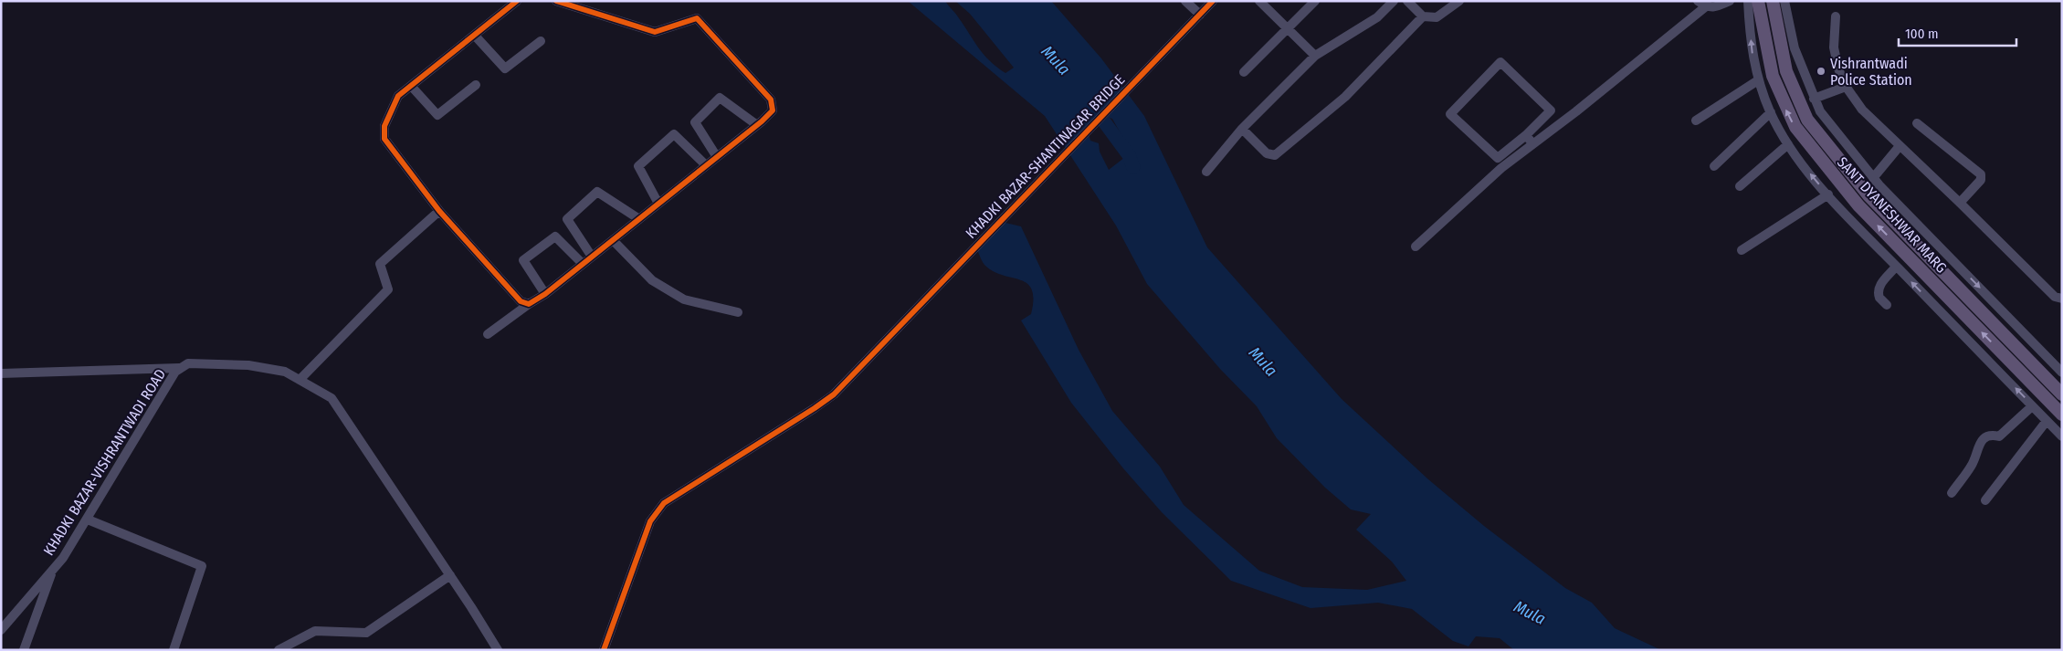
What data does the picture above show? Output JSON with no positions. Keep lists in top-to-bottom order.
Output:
{
  "streets": {
    "main road": ["SANT DYANESHWAR MARG"],
    "street": ["KHADKI BAZAR-SHANTINAGAR BRIDGE", "KHADKI BAZAR-VISHRANTWADI ROAD"]
  },
  "water": ["Mula"],
  "places": ["Vishrantwadi Police Station"],
  "scale_bar": "100 m"
}
